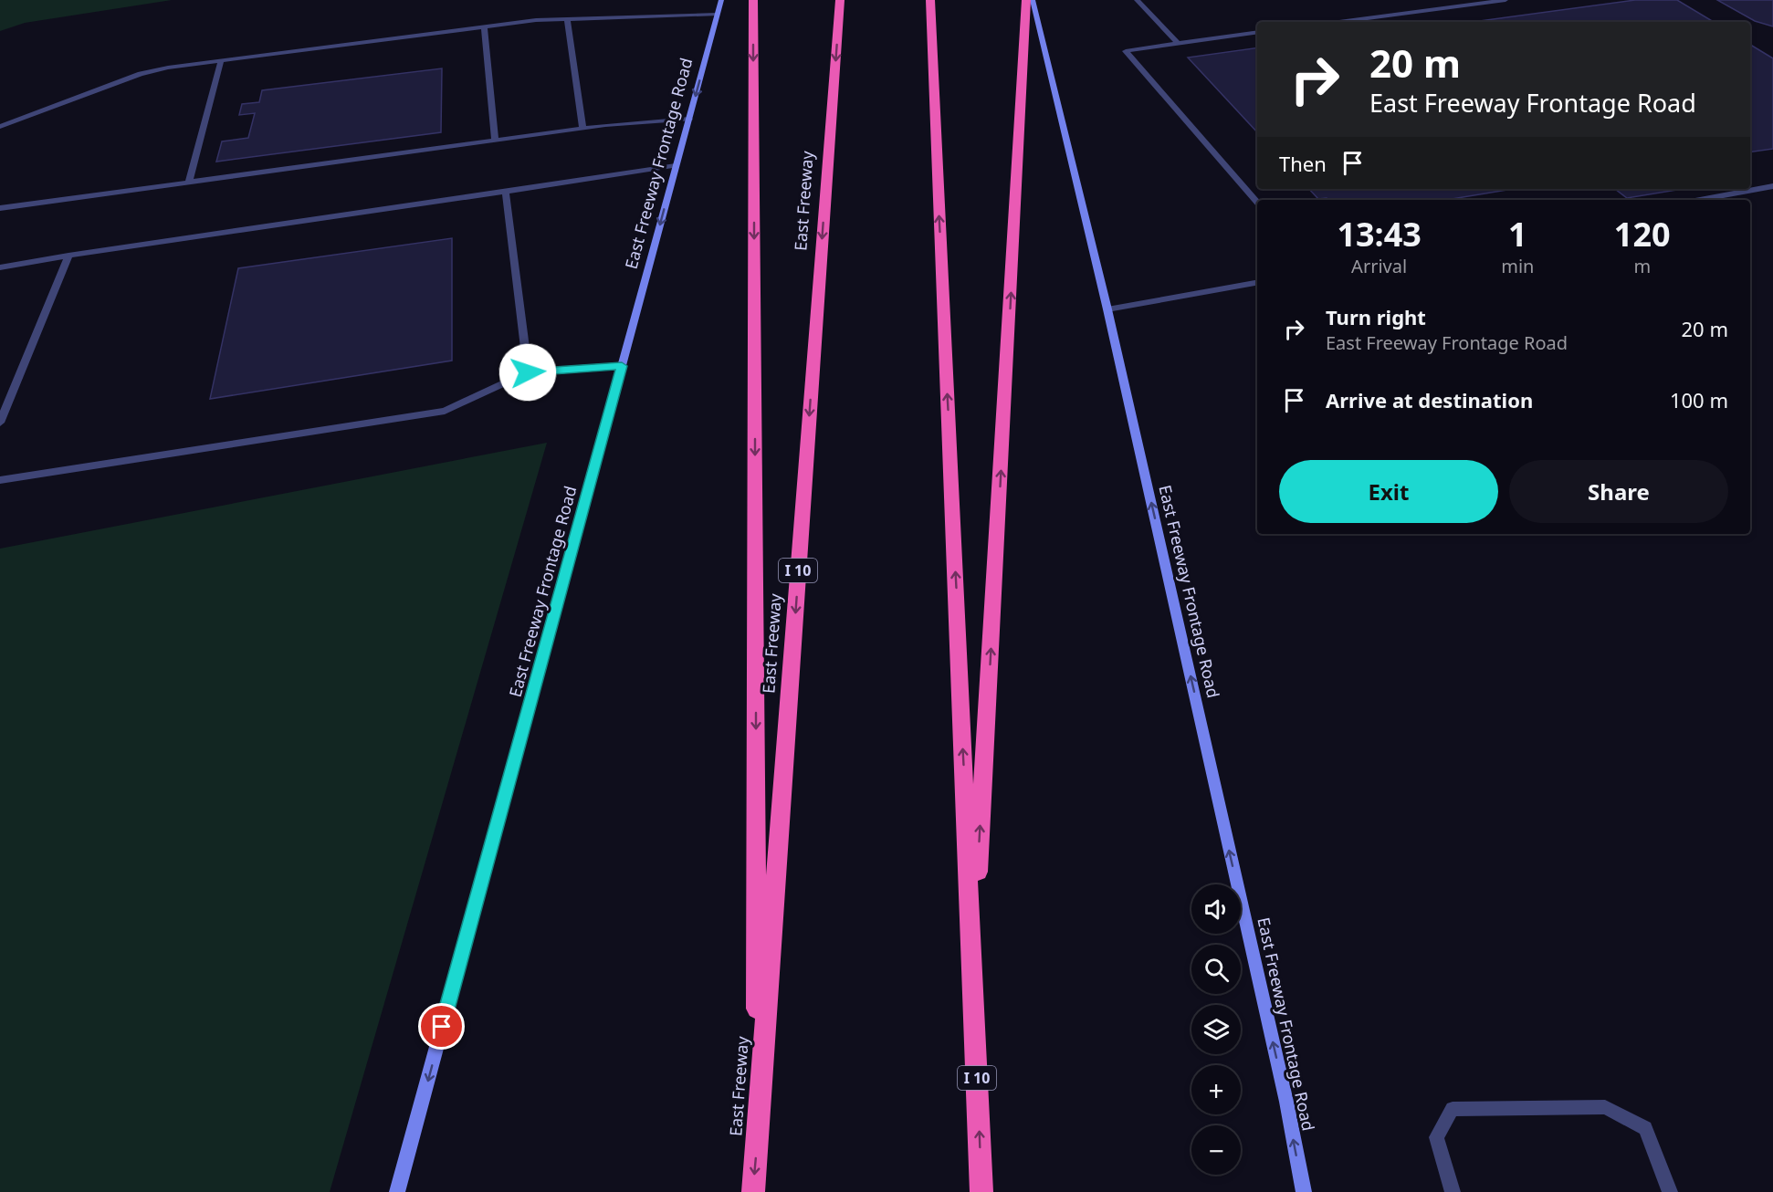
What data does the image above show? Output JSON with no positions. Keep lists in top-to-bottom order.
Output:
{
  "streets": {
    "highway": ["East Freeway", "I 10"],
    "main road": ["East Freeway Frontage Road"]
  },
  "page": {
    "turn": ["20 m", "East Freeway Frontage Road"],
    "then": "Then",
    "eta": [
      "13:43",
      "Arrival",
      "1",
      "min",
      "120",
      "m"
    ],
    "list": [
      {
        "name": "Turn right",
        "note": "East Freeway Frontage Road",
        "value": "20 m"
      },
      {
        "name": "Arrive at destination",
        "value": "100 m"
      }
    ],
    "buttons": ["Exit", "Share"],
    "map_buttons": ["+", "−"]
  }
}
